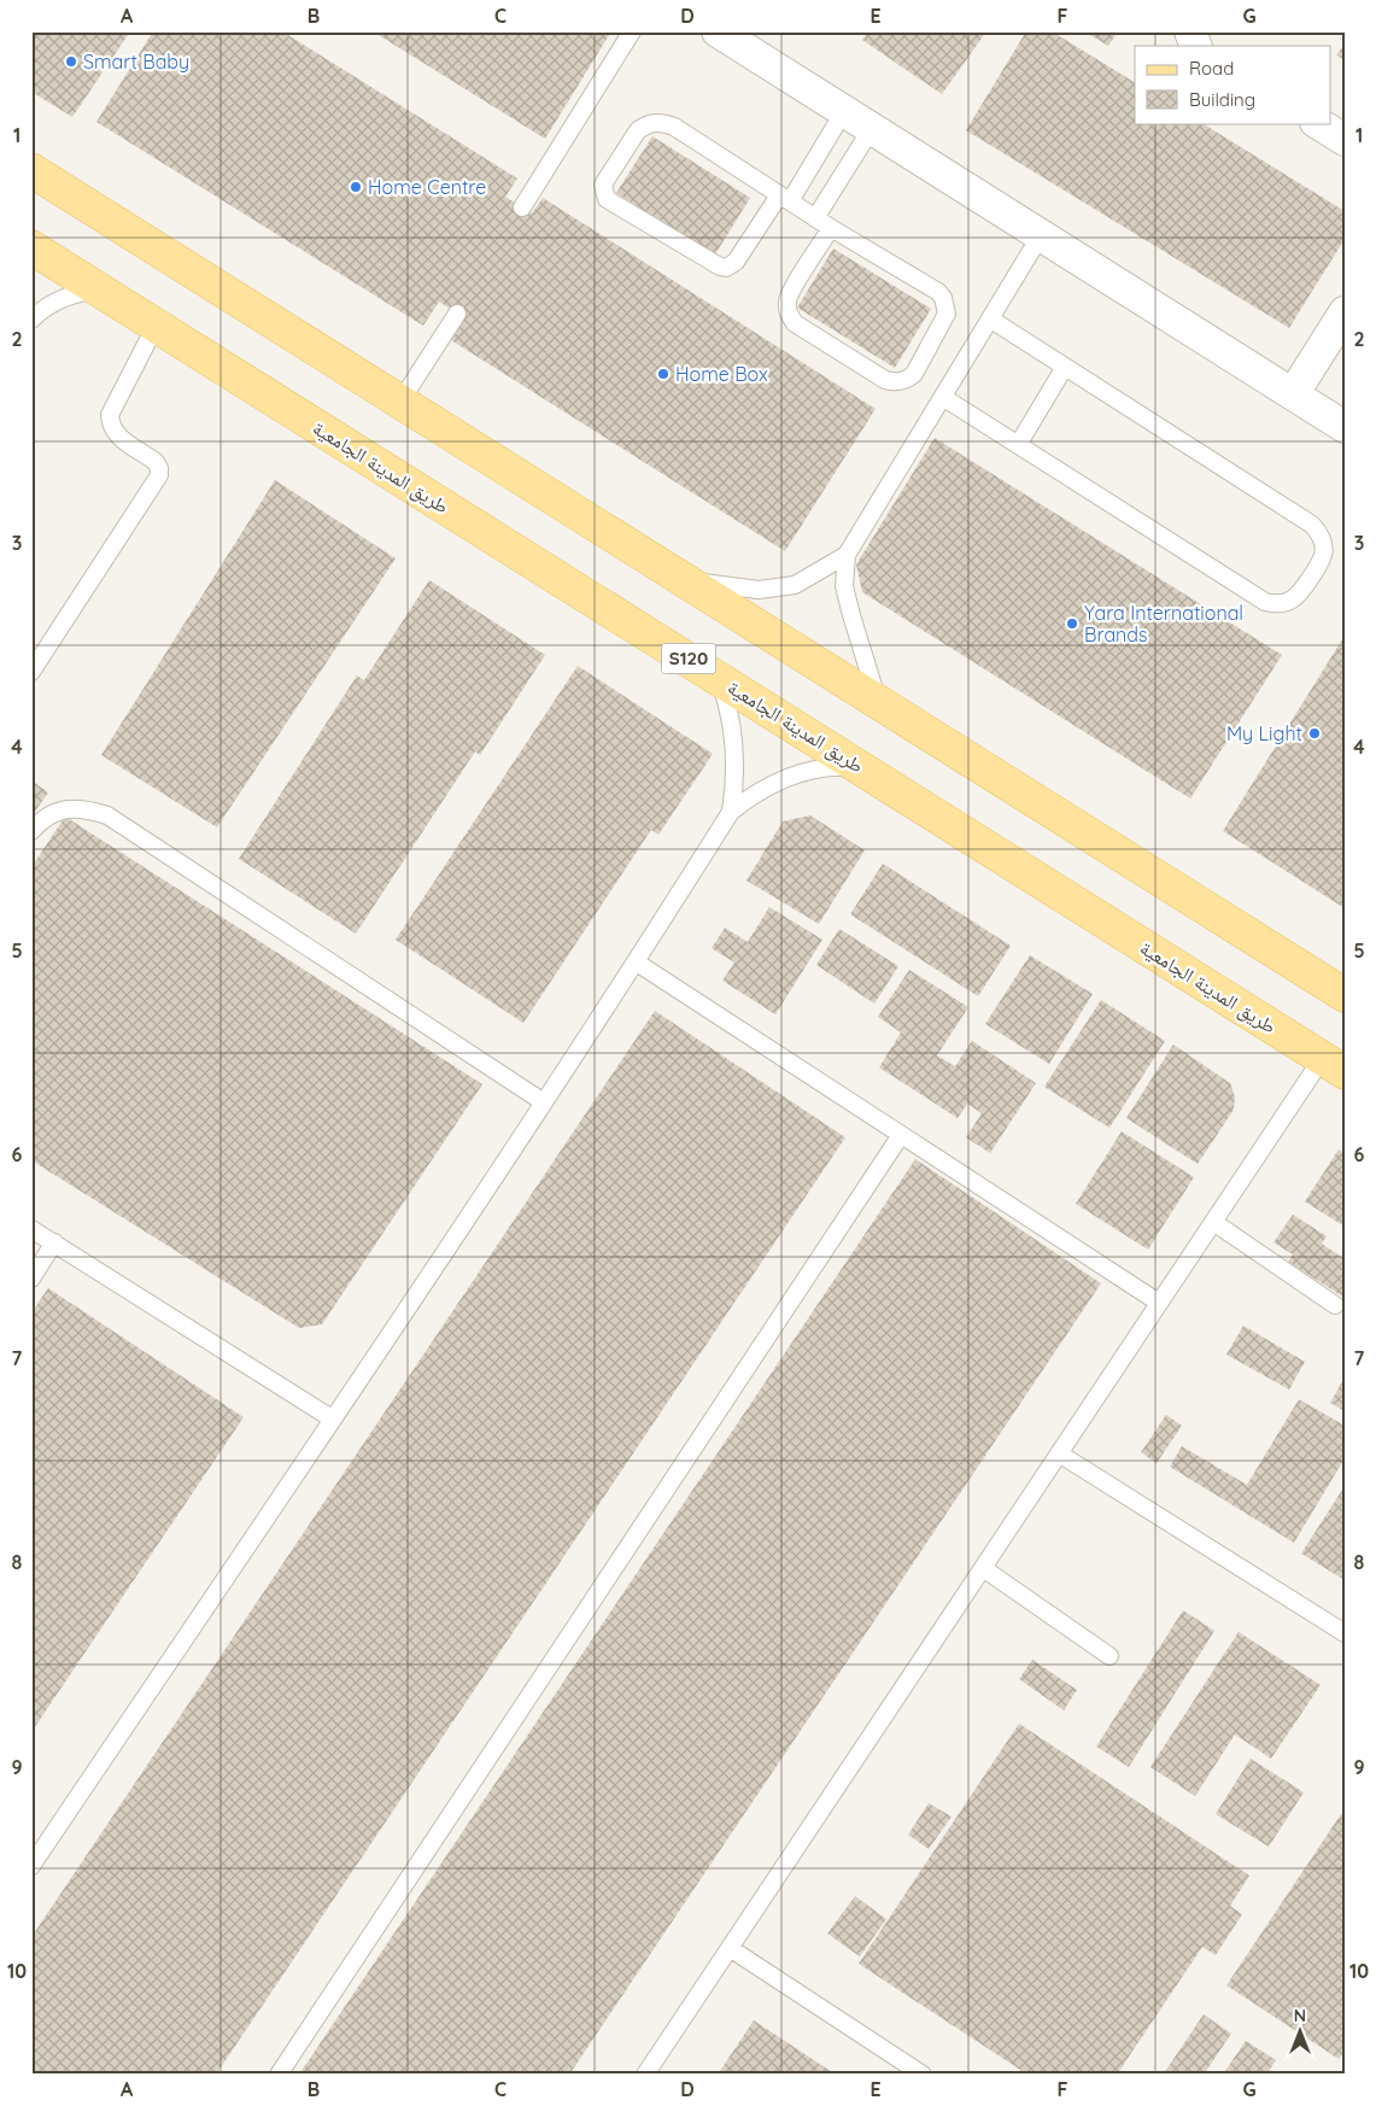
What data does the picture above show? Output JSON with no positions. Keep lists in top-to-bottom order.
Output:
{
  "streets": {
    "main road": ["طريق المدينة الجامعية", "S120"]
  },
  "places": [
    "Smart Baby",
    "Home Centre",
    "Home Box",
    "Yara International Brands",
    "My Light"
  ],
  "legend": ["Road", "Building"],
  "north": "top",
  "grid": {
    "columns": [
      "A",
      "B",
      "C",
      "D",
      "E",
      "F",
      "G"
    ],
    "rows": [
      "1",
      "2",
      "3",
      "4",
      "5",
      "6",
      "7",
      "8",
      "9",
      "10"
    ]
  }
}
